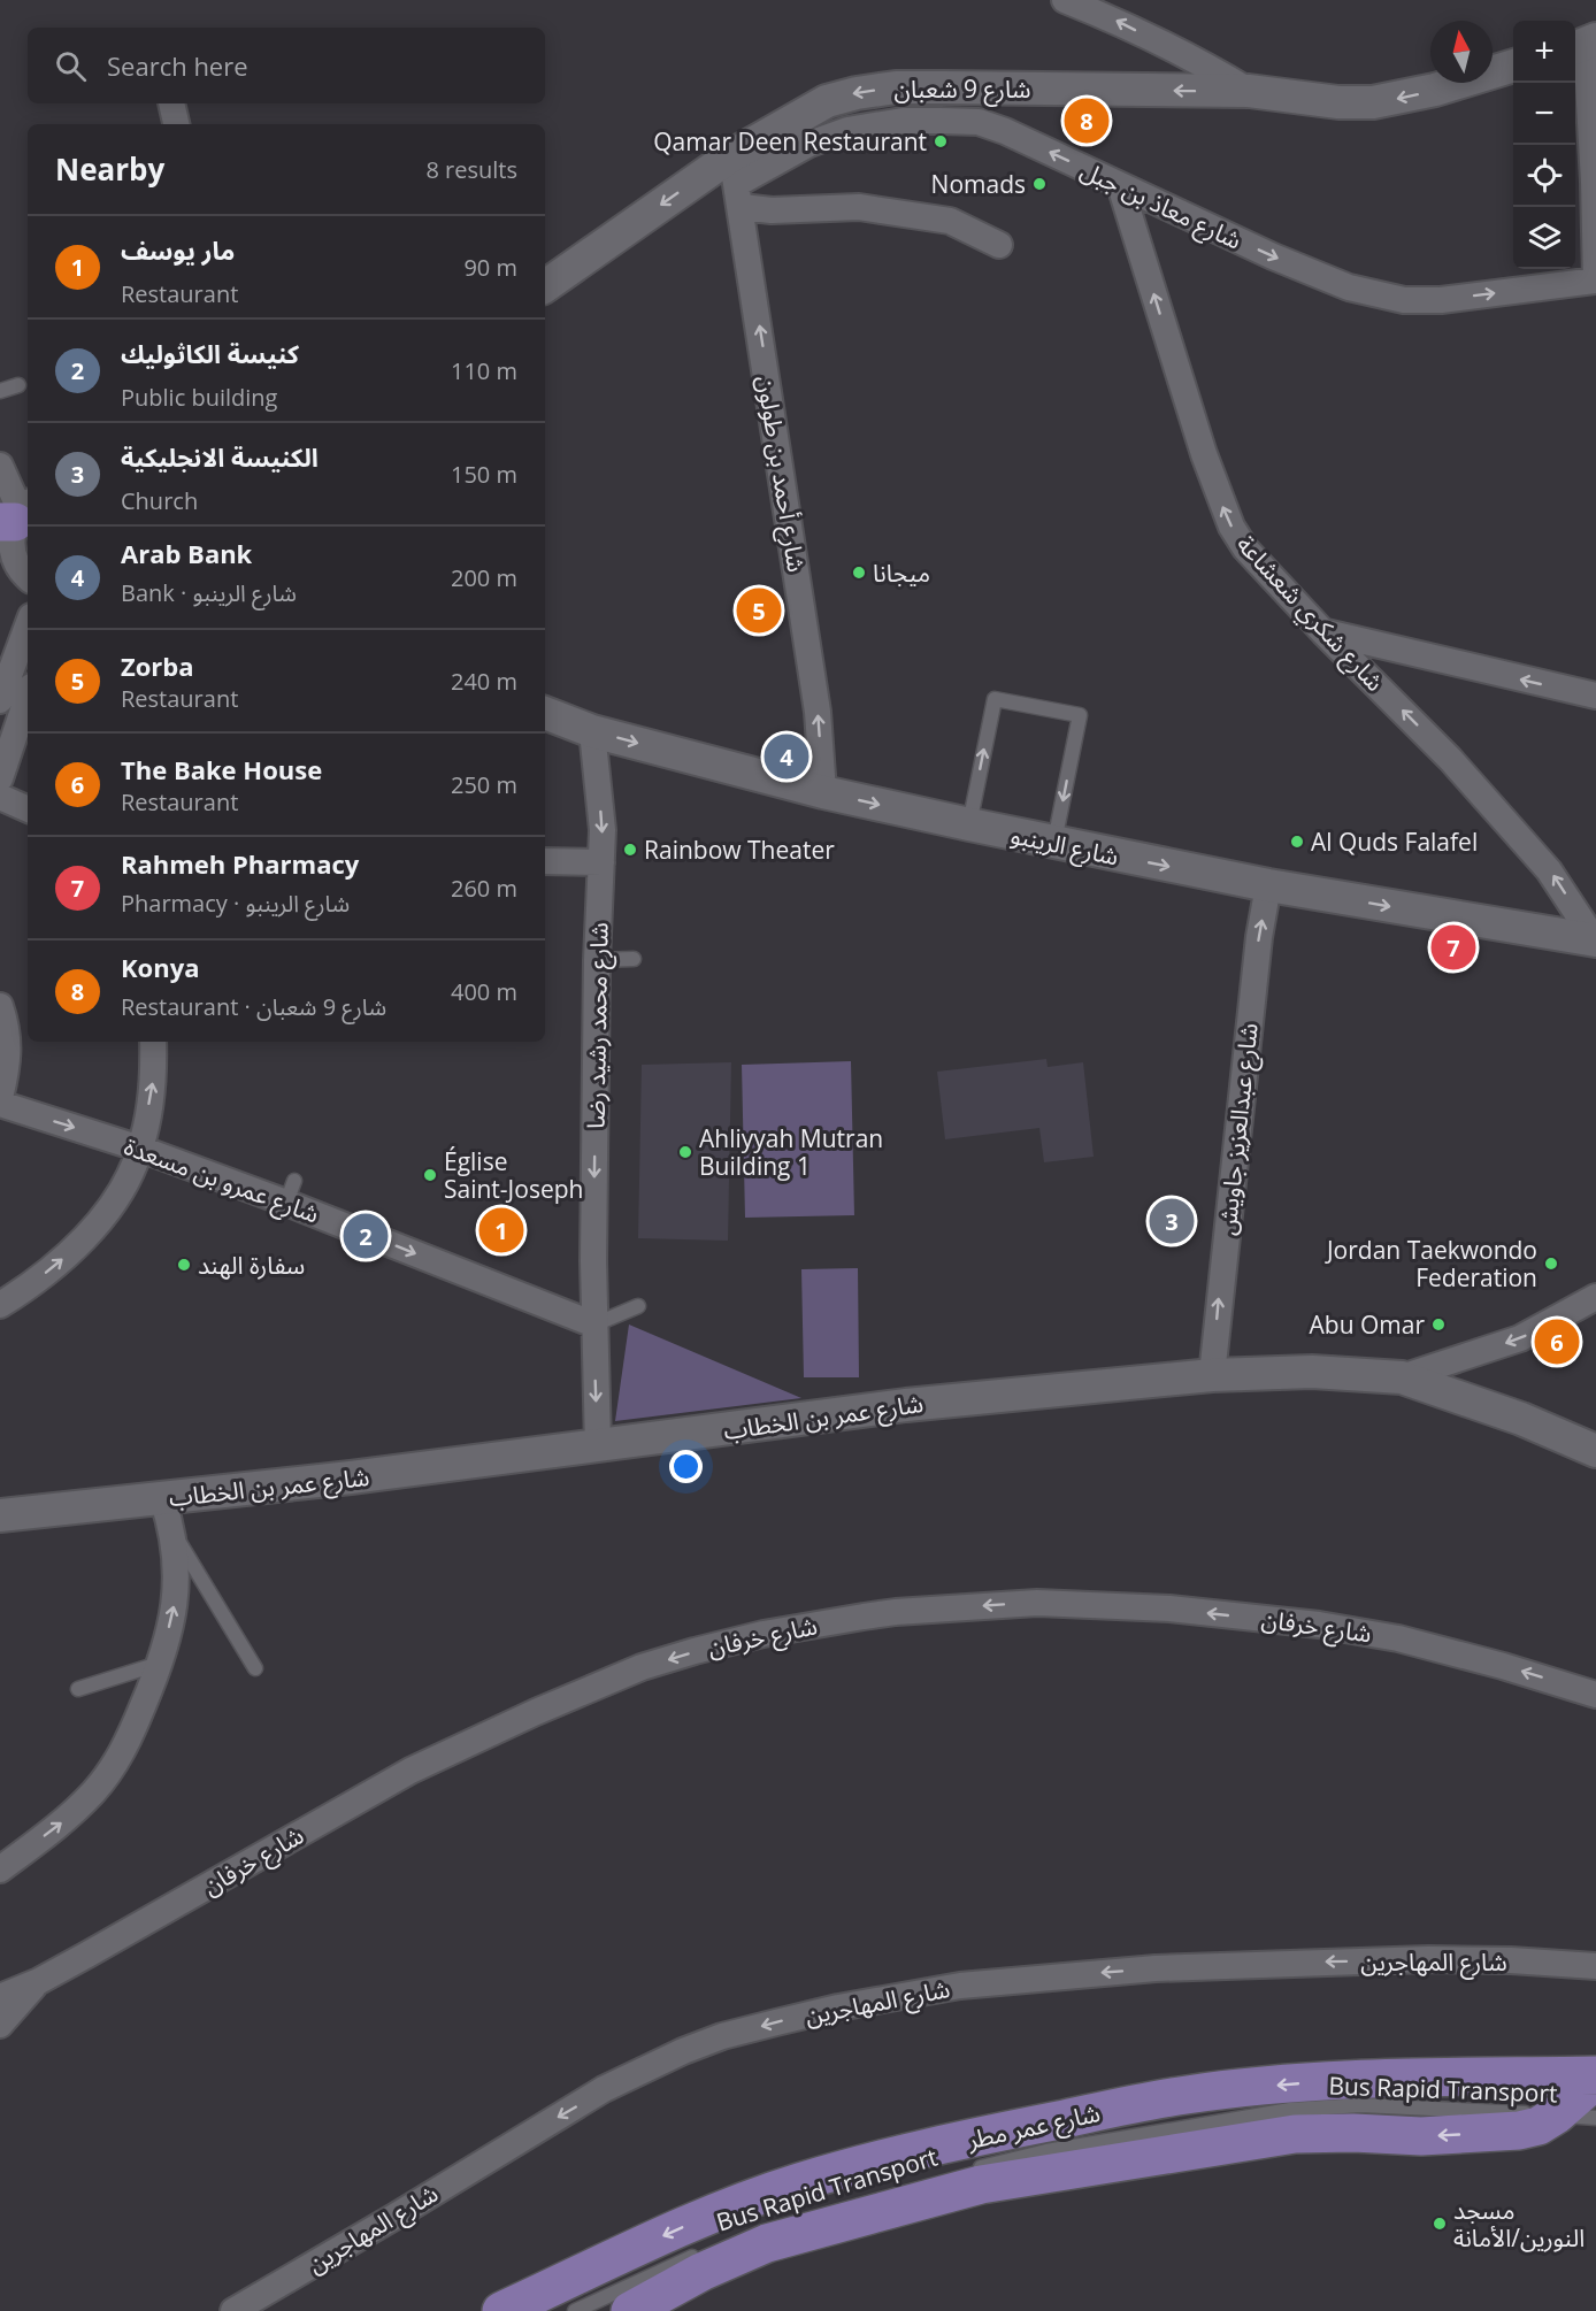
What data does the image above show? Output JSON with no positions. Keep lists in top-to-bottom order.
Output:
{
  "streets": {
    "main road": ["شارع عمر مطر"],
    "street": [
      "شارع 9 شعبان",
      "شارع معاذ بن جبل",
      "شارع أحمد بن طولون",
      "شارع شكري شعشاعة",
      "شارع الرينبو",
      "شارع محمد رشيد رضا",
      "شارع عبدالعزيز جاويش",
      "شارع عمرو بن مسعدة",
      "شارع عمر بن الخطاب",
      "شارع خرفان",
      "شارع المهاجرين"
    ],
    "lane": ["Bus Rapid Transport"]
  },
  "crossings": [
    ["شارع 9 شعبان", "شارع معاذ بن جبل"],
    ["شارع 9 شعبان", "شارع أحمد بن طولون"],
    ["شارع معاذ بن جبل", "شارع أحمد بن طولون"],
    ["شارع معاذ بن جبل", "شارع شكري شعشاعة"],
    ["شارع أحمد بن طولون", "شارع الرينبو"],
    ["شارع شكري شعشاعة", "شارع الرينبو"],
    ["شارع الرينبو", "شارع محمد رشيد رضا"],
    ["شارع الرينبو", "شارع عبدالعزيز جاويش"],
    ["شارع محمد رشيد رضا", "شارع عمرو بن مسعدة"],
    ["شارع محمد رشيد رضا", "شارع عمر بن الخطاب"],
    ["شارع عبدالعزيز جاويش", "شارع عمر بن الخطاب"],
    ["Bus Rapid Transport", "شارع عمر مطر"]
  ],
  "one_way": [
    "شارع 9 شعبان",
    "شارع أحمد بن طولون",
    "شارع شكري شعشاعة",
    "شارع محمد رشيد رضا",
    "شارع عبدالعزيز جاويش",
    "شارع عمرو بن مسعدة",
    "شارع خرفان",
    "شارع المهاجرين",
    "شارع عمر مطر"
  ],
  "places": [
    "Qamar Deen Restaurant",
    "Nomads",
    "ميجانا",
    "Al Quds Falafel",
    "Rainbow Theater",
    "Ahliyyah Mutran Building 1",
    "Église Saint-Joseph",
    "Jordan Taekwondo Federation",
    "سفارة الهند",
    "Abu Omar",
    "مسجد النورين/الأمانة"
  ],
  "north": "top",
  "page": {
    "map_buttons": ["+", "−"],
    "search": "Search here",
    "pins": [
      "8",
      "5",
      "4",
      "7",
      "3",
      "1",
      "2",
      "6"
    ],
    "heading": ["Nearby", "8 results"],
    "list": [
      {
        "mark": "1",
        "name": "مار يوسف",
        "note": "Restaurant",
        "value": "90 m"
      },
      {
        "mark": "2",
        "name": "كنيسة الكاثوليك",
        "note": "Public building",
        "value": "110 m"
      },
      {
        "mark": "3",
        "name": "الكنيسة الانجليكية",
        "note": "Church",
        "value": "150 m"
      },
      {
        "mark": "4",
        "name": "Arab Bank",
        "note": "Bank · شارع الرينبو",
        "value": "200 m"
      },
      {
        "mark": "5",
        "name": "Zorba",
        "note": "Restaurant",
        "value": "240 m"
      },
      {
        "mark": "6",
        "name": "The Bake House",
        "note": "Restaurant",
        "value": "250 m"
      },
      {
        "mark": "7",
        "name": "Rahmeh Pharmacy",
        "note": "Pharmacy · شارع الرينبو",
        "value": "260 m"
      },
      {
        "mark": "8",
        "name": "Konya",
        "note": "Restaurant · شارع 9 شعبان",
        "value": "400 m"
      }
    ]
  }
}
